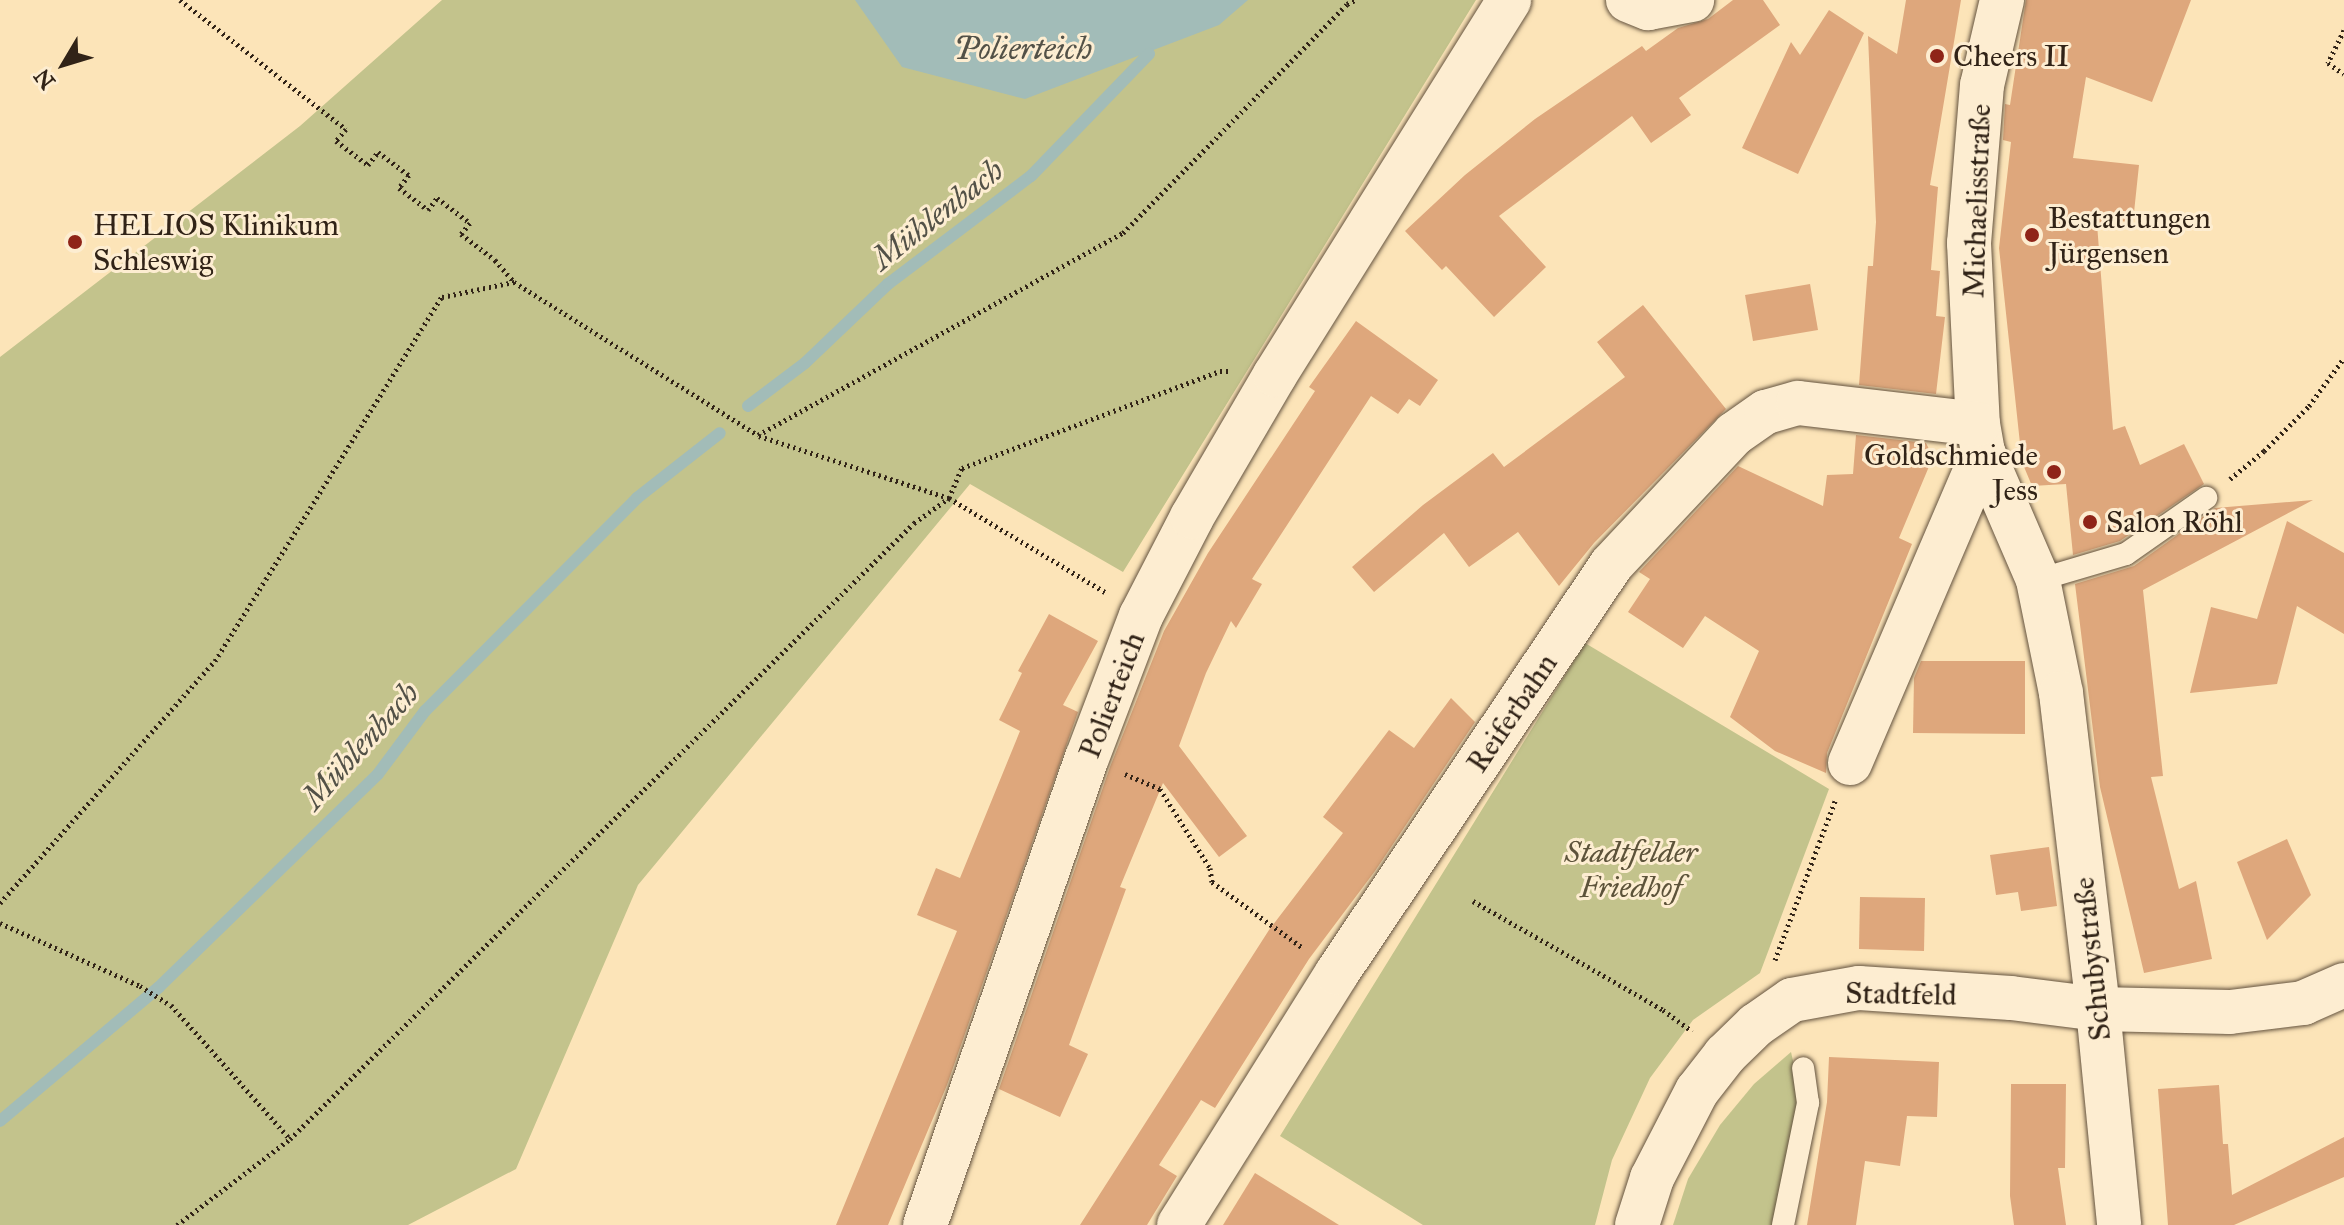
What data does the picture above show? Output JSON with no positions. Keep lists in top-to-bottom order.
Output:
{
  "streets": {
    "street": [
      "Michaelisstraße",
      "Polierteich",
      "Reiferbahn",
      "Schubystraße",
      "Stadtfeld"
    ]
  },
  "crossings": [
    ["Michaelisstraße", "Reiferbahn"],
    ["Michaelisstraße", "Schubystraße"],
    ["Schubystraße", "Stadtfeld"]
  ],
  "water": ["Polierteich", "Mühlenbach"],
  "parks": ["Stadtfelder Friedhof"],
  "places": [
    "Cheers II",
    "Bestattungen Jürgensen",
    "HELIOS Klinikum Schleswig",
    "Goldschmiede Jess",
    "Salon Röhl"
  ],
  "north": "bottom left"
}
